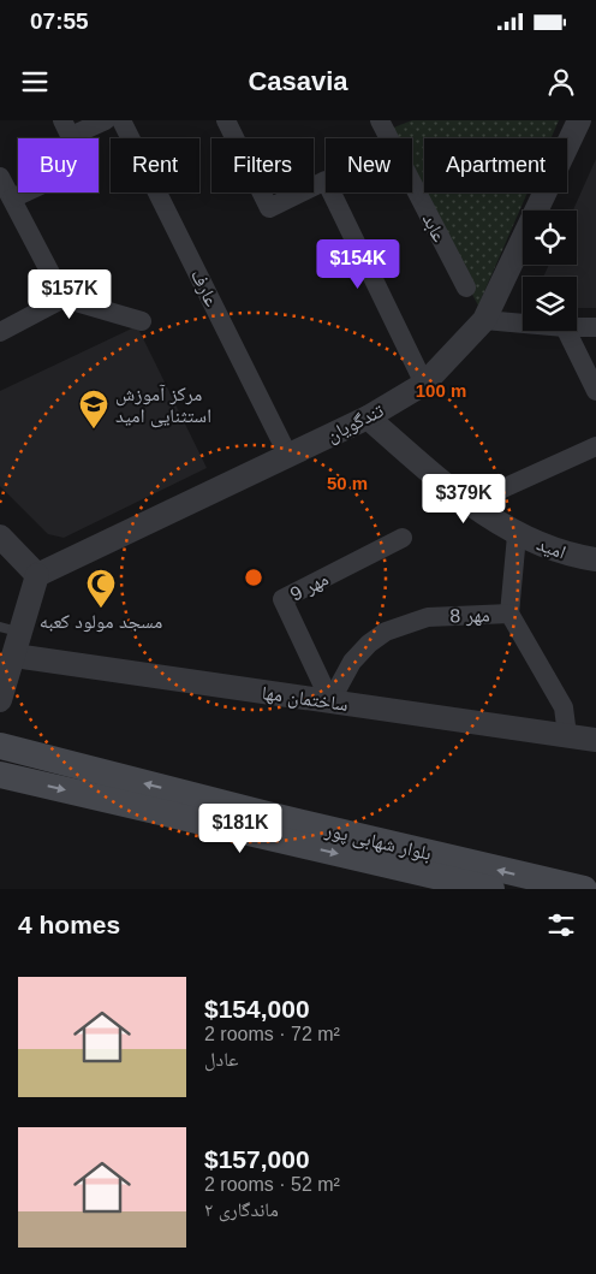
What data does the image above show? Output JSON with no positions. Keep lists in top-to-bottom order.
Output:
{
  "streets": {
    "main road": ["بلوار شهابی پور"],
    "street": [
      "عابد",
      "عارف",
      "تندگویان",
      "امید",
      "مهر 9",
      "مهر 8",
      "ساختمان مها"
    ]
  },
  "crossings": [
    ["عارف", "تندگویان"],
    ["تندگویان", "امید"],
    ["مهر 9", "مهر 8"],
    ["مهر 9", "ساختمان مها"],
    ["مهر 8", "ساختمان مها"]
  ],
  "places": {
    "school or university": ["مرکز آموزش استثنایی امید"],
    "mosque": ["مسجد مولود کعبه"]
  },
  "page": {
    "status": "07:55",
    "header": "Casavia",
    "chip": [
      "Buy",
      "Rent",
      "Filters",
      "New",
      "Apartment"
    ],
    "price": [
      "$154K",
      "$157K",
      "$379K",
      "$181K"
    ],
    "heading": "4 homes",
    "list": [
      {
        "name": "$154,000",
        "note": "2 rooms · 72 m² · عادل"
      },
      {
        "name": "$157,000",
        "note": "2 rooms · 52 m² · ماندگاری ۲"
      }
    ]
  },
  "rings": ["100 m", "50 m"]
}
